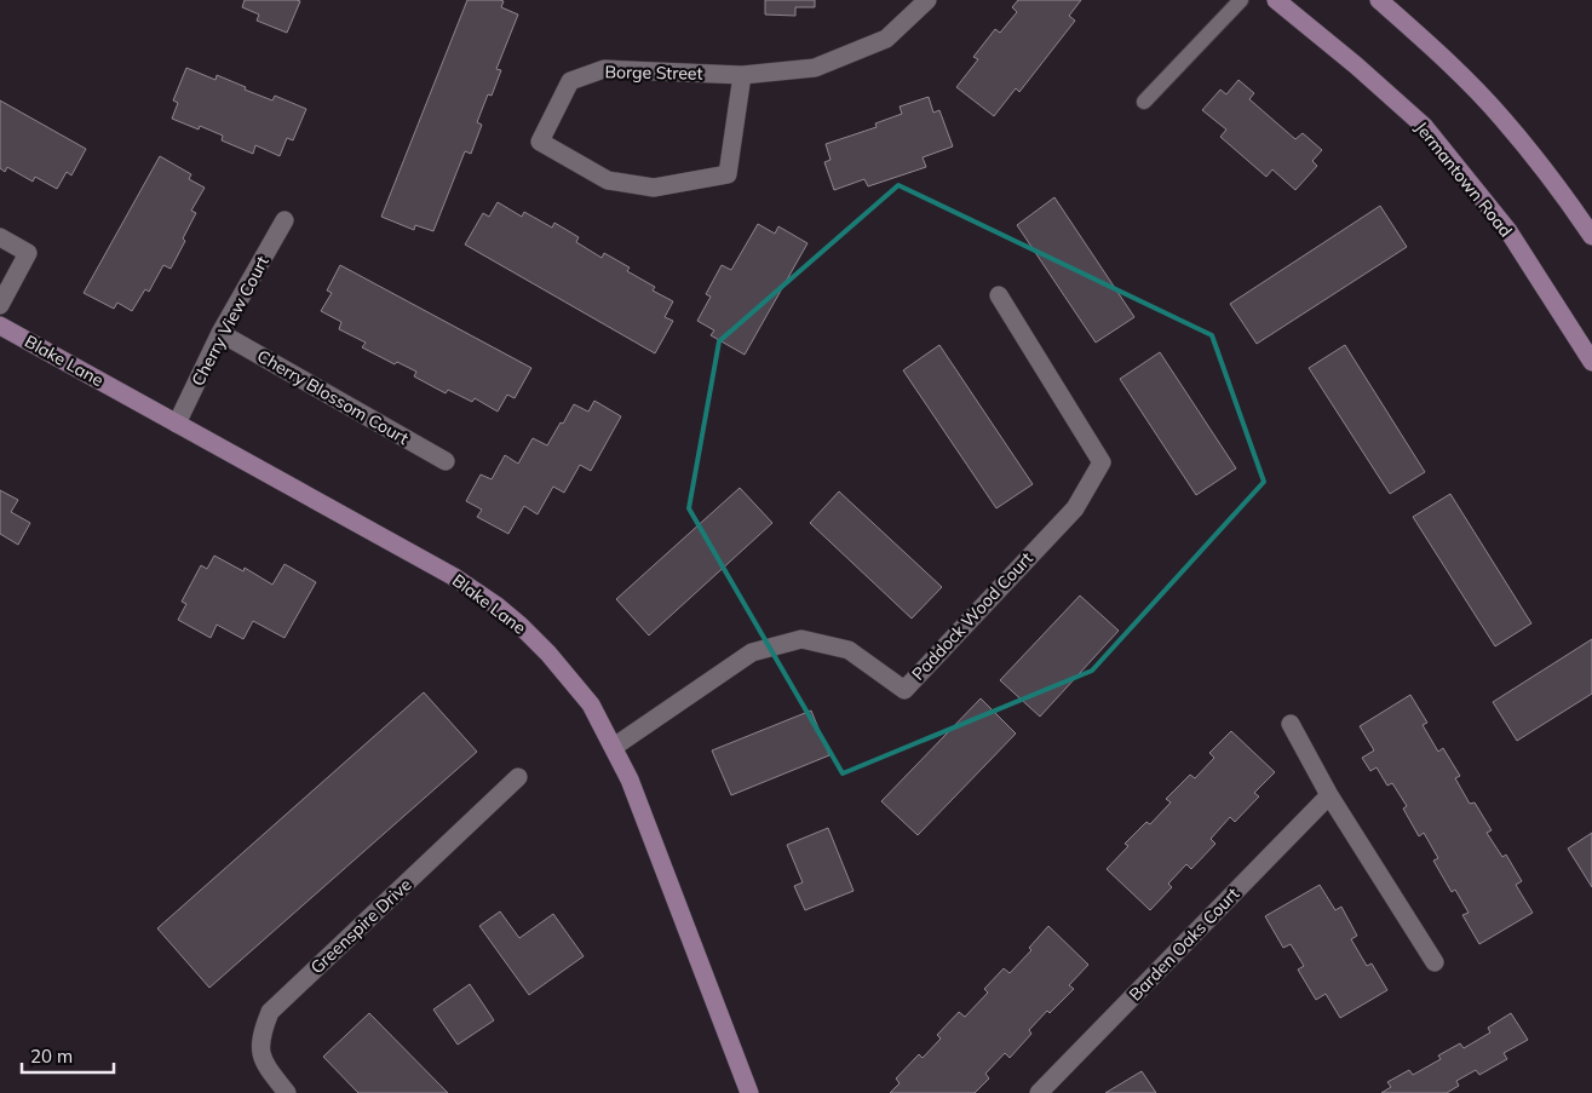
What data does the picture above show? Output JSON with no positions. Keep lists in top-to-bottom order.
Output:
{
  "streets": {
    "street": [
      "Borge Street",
      "Jermantown Road",
      "Cherry View Court",
      "Blake Lane",
      "Cherry Blossom Court",
      "Paddock Wood Court",
      "Greenspire Drive",
      "Barden Oaks Court"
    ]
  },
  "crossings": [
    ["Cherry View Court", "Blake Lane"],
    ["Cherry View Court", "Cherry Blossom Court"],
    ["Blake Lane", "Paddock Wood Court"]
  ],
  "scale_bar": "20 m"
}
